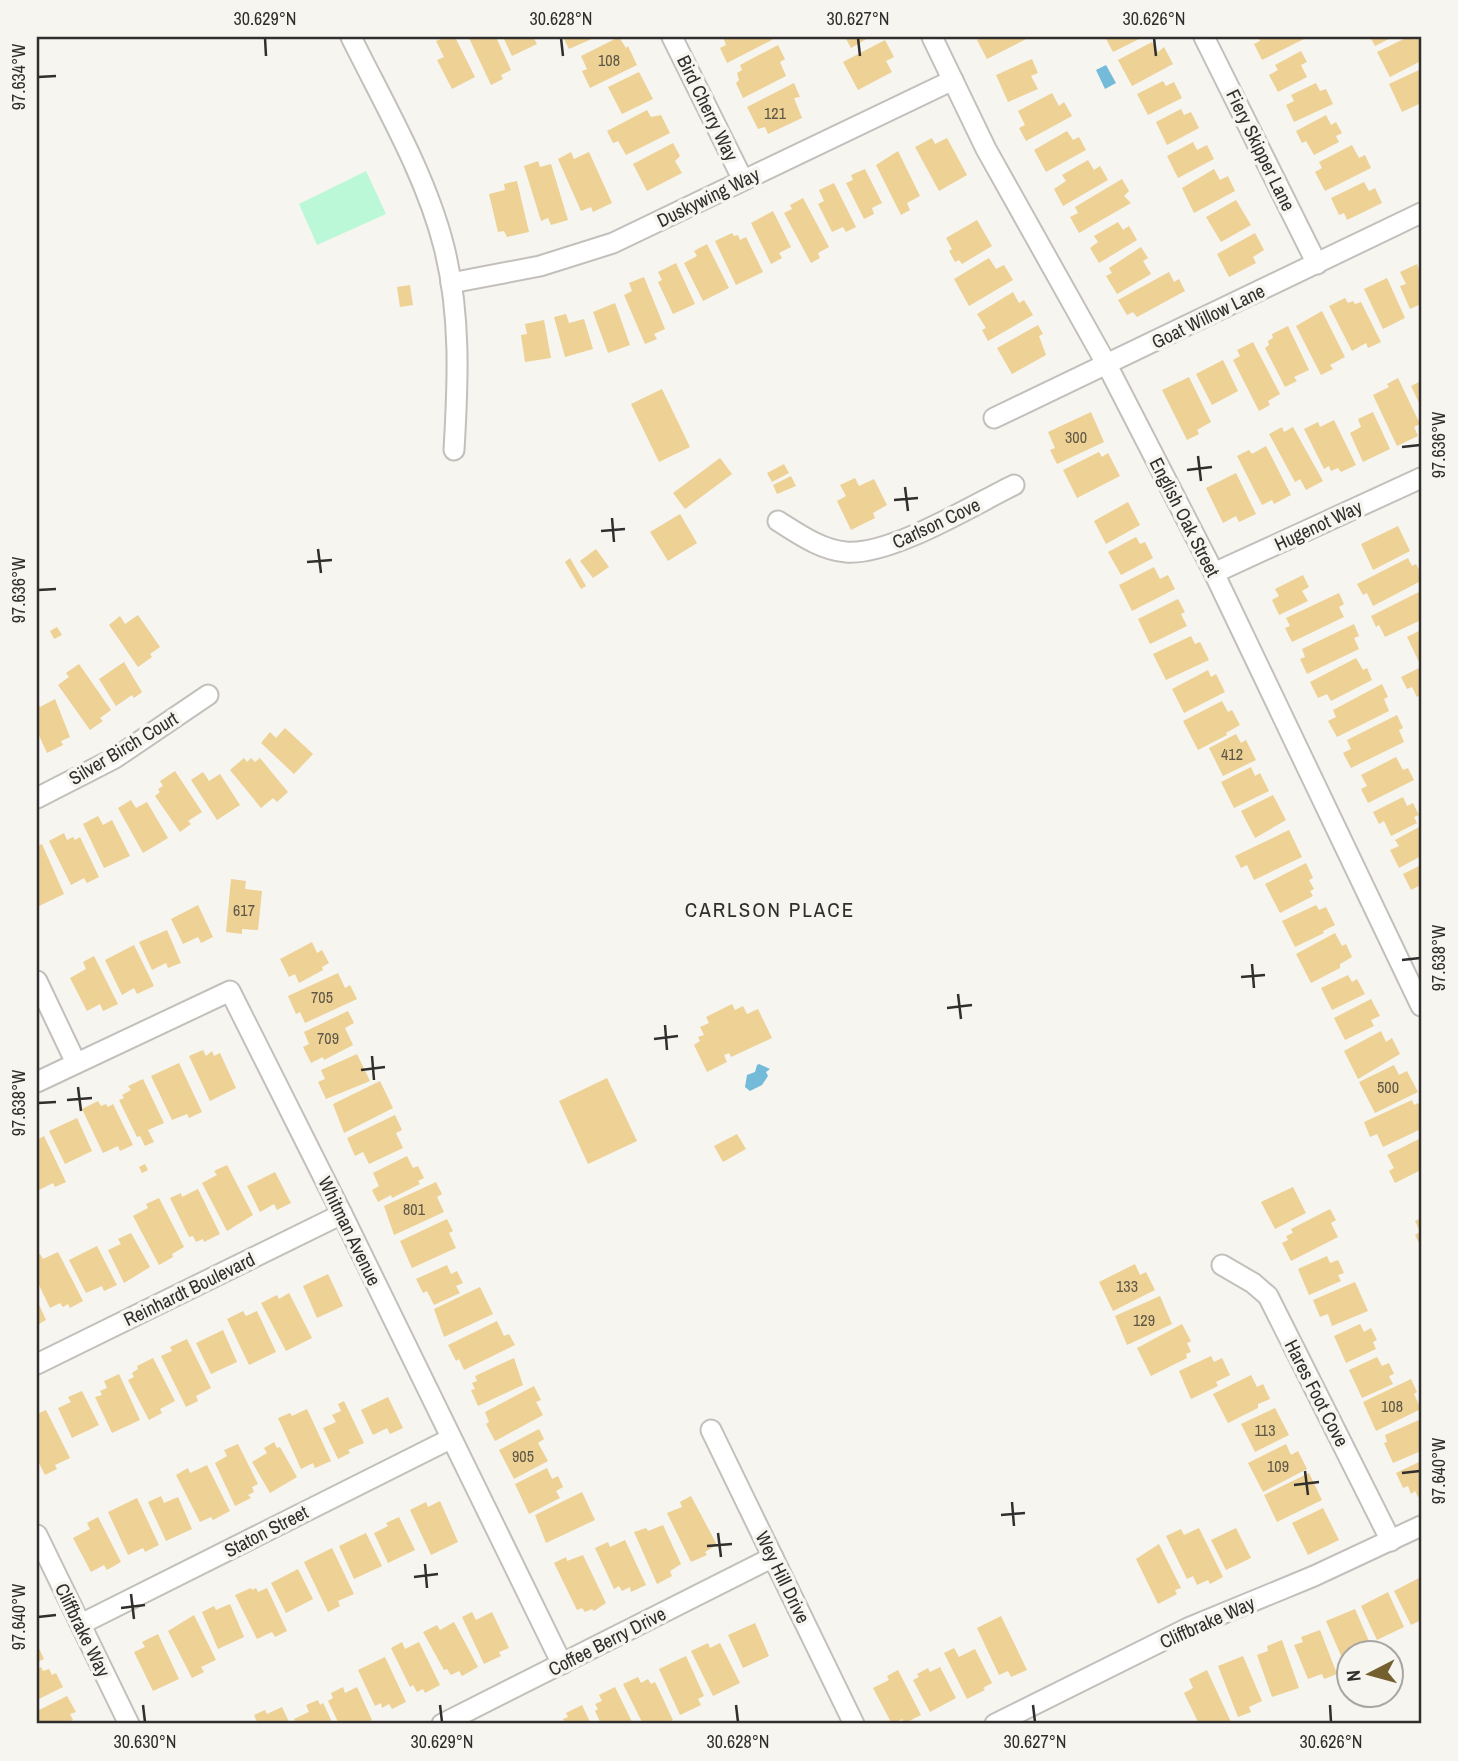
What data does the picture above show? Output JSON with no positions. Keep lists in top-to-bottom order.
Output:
{
  "streets": {
    "street": [
      "Bird Cherry Way",
      "Fiery Skipper Lane",
      "Duskywing Way",
      "Goat Willow Lane",
      "English Oak Street",
      "Carlson Cove",
      "Hugenot Way",
      "Silver Birch Court",
      "Whitman Avenue",
      "Reinhardt Boulevard",
      "Hares Foot Cove",
      "Staton Street",
      "Wey Hill Drive",
      "Cliffbrake Way",
      "Coffee Berry Drive"
    ]
  },
  "crossings": [
    ["Bird Cherry Way", "Duskywing Way"],
    ["Fiery Skipper Lane", "Goat Willow Lane"],
    ["Duskywing Way", "English Oak Street"],
    ["Goat Willow Lane", "English Oak Street"],
    ["English Oak Street", "Hugenot Way"],
    ["Whitman Avenue", "Reinhardt Boulevard"],
    ["Whitman Avenue", "Staton Street"],
    ["Whitman Avenue", "Coffee Berry Drive"],
    ["Hares Foot Cove", "Cliffbrake Way"],
    ["Staton Street", "Cliffbrake Way"],
    ["Wey Hill Drive", "Coffee Berry Drive"]
  ],
  "districts": ["CARLSON PLACE"],
  "house_numbers": [
    "108",
    "121",
    "300",
    "412",
    "617",
    "705",
    "709",
    "500",
    "801",
    "133",
    "129",
    "108",
    "113",
    "905",
    "109"
  ],
  "north": "left",
  "coordinates": [
    "30.629°N",
    "30.628°N",
    "30.627°N",
    "30.626°N",
    "97.634°W",
    "97.636°W",
    "97.638°W",
    "97.640°W",
    "30.630°N"
  ]
}
